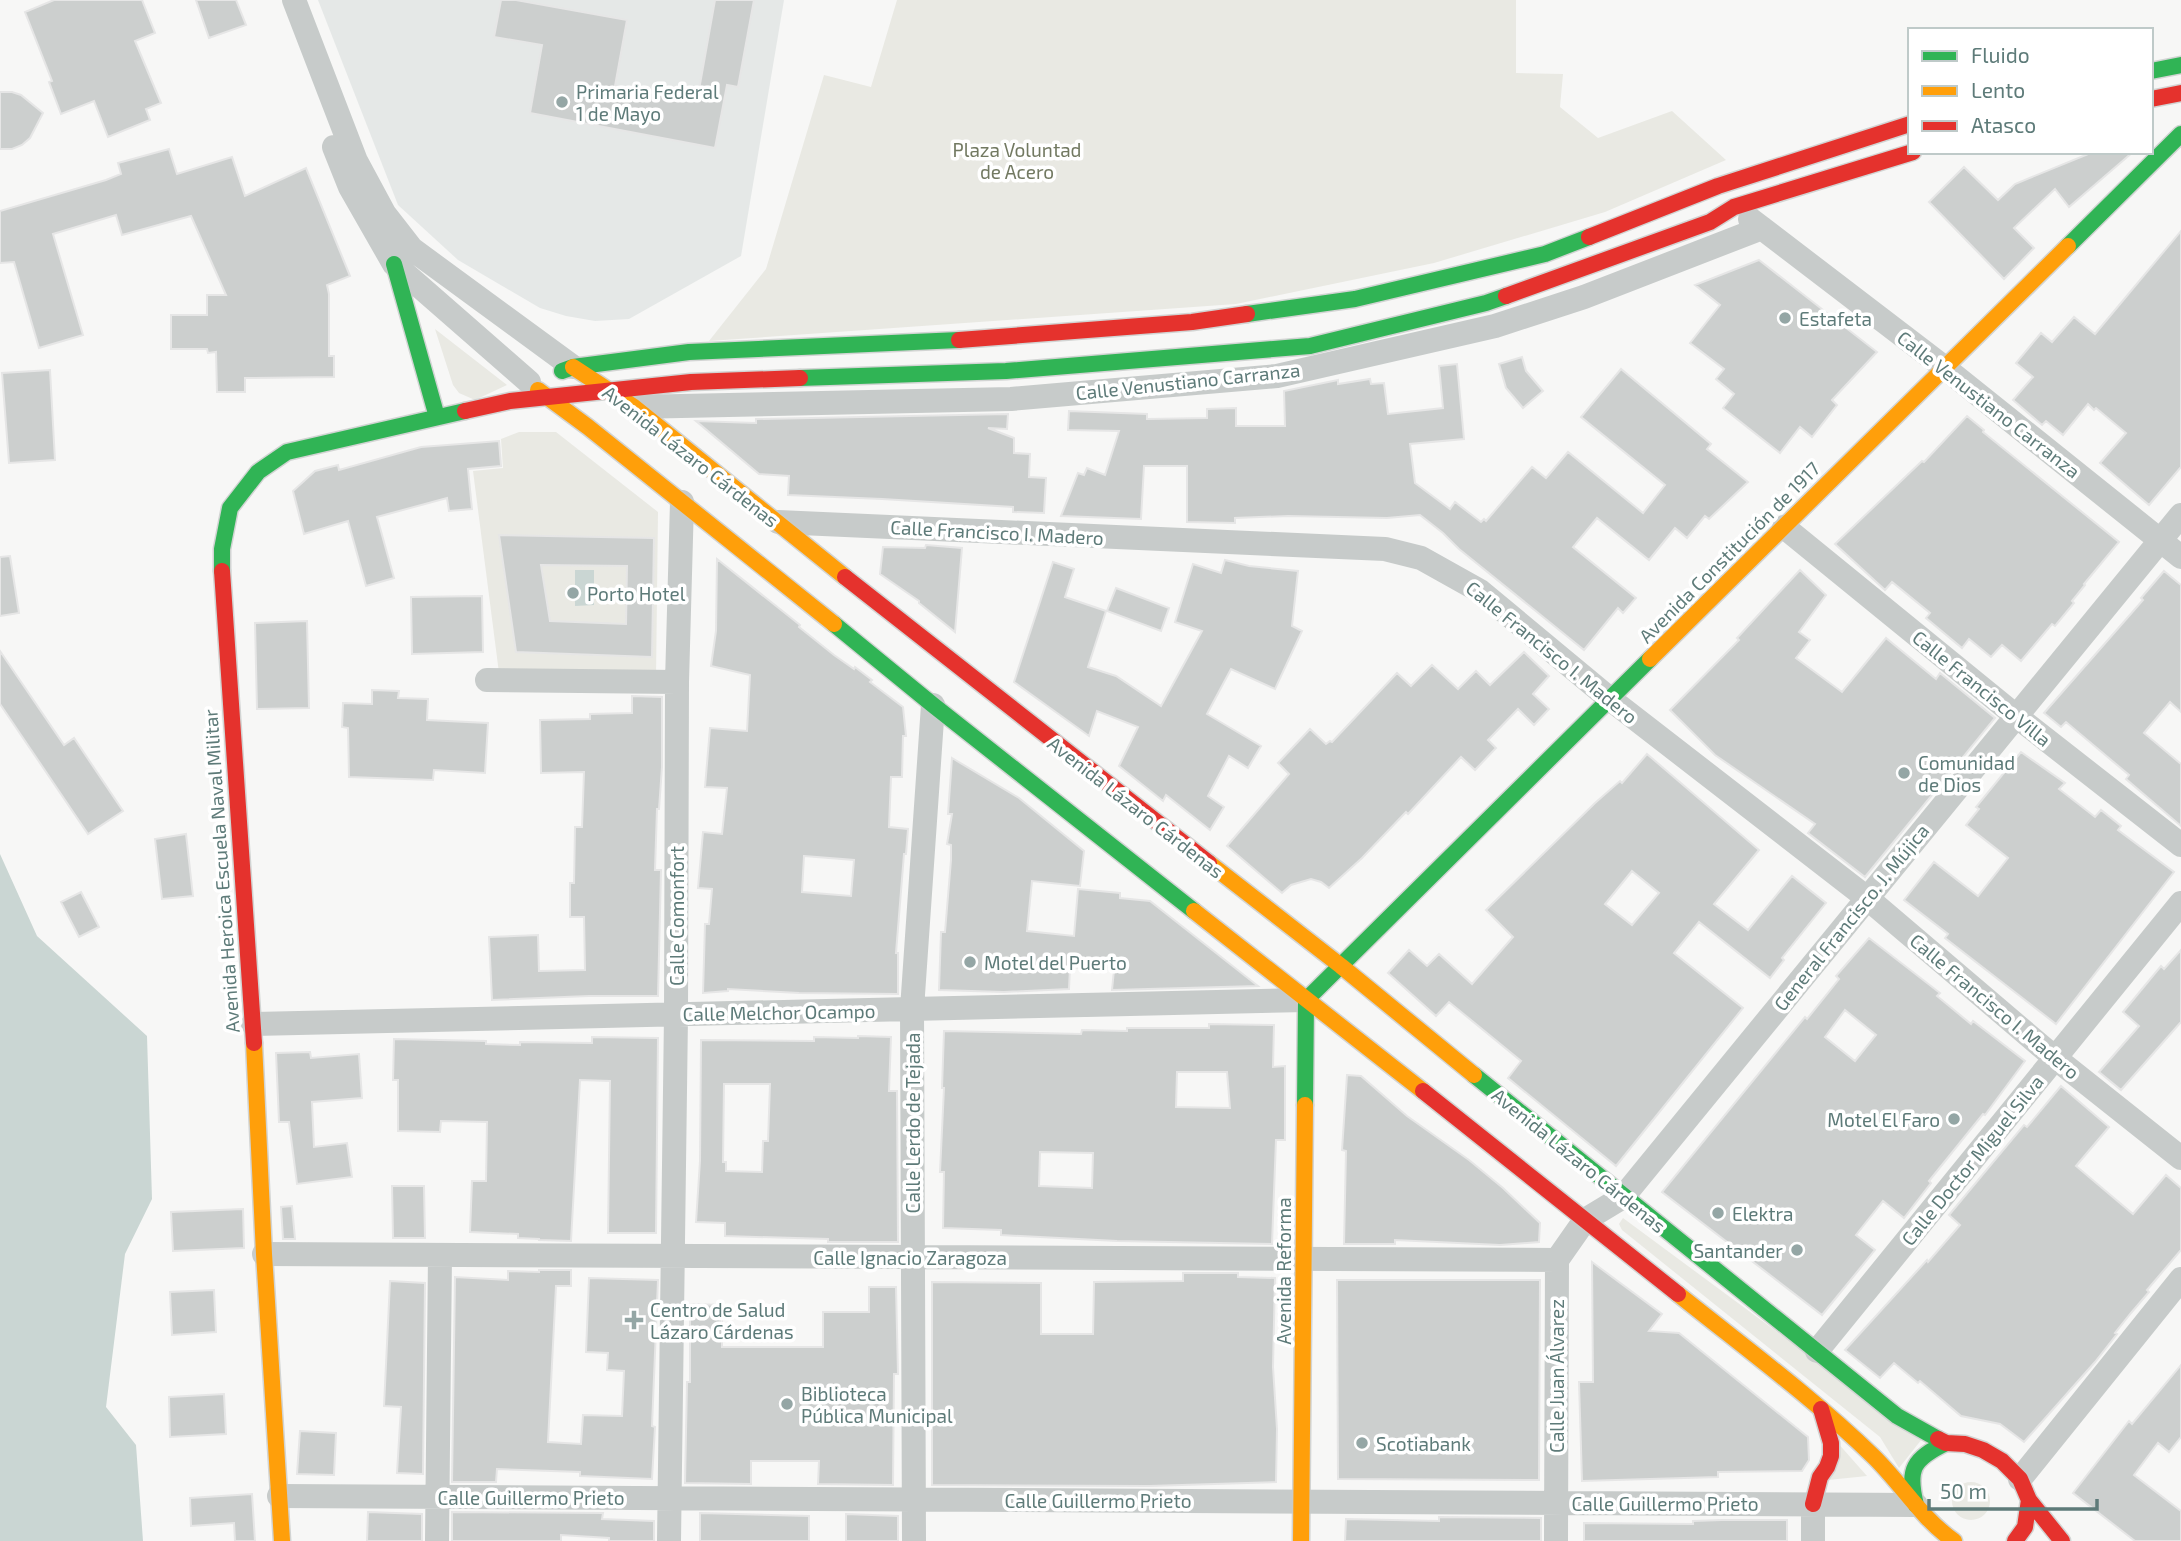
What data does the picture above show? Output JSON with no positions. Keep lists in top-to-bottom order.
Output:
{
  "streets": {
    "main road": [
      "Avenida Lázaro Cárdenas",
      "Avenida Constitución de 1917",
      "Avenida Heroica Escuela Naval Militar",
      "Avenida Reforma"
    ],
    "street": [
      "Calle Venustiano Carranza",
      "Calle Francisco I. Madero",
      "Calle Francisco Villa",
      "Calle Comonfort",
      "General Francisco. J. Mújica",
      "Calle Melchor Ocampo",
      "Calle Lerdo de Tejada",
      "Calle Doctor Miguel Silva",
      "Calle Ignacio Zaragoza",
      "Calle Juan Álvarez",
      "Calle Guillermo Prieto"
    ]
  },
  "crossings": [
    ["Calle Venustiano Carranza", "Avenida Lázaro Cárdenas"],
    ["Calle Venustiano Carranza", "Avenida Constitución de 1917"],
    ["Calle Venustiano Carranza", "General Francisco. J. Mújica"],
    ["Avenida Lázaro Cárdenas", "Calle Francisco I. Madero"],
    ["Avenida Lázaro Cárdenas", "Avenida Constitución de 1917"],
    ["Avenida Lázaro Cárdenas", "General Francisco. J. Mújica"],
    ["Avenida Lázaro Cárdenas", "Calle Doctor Miguel Silva"],
    ["Calle Francisco I. Madero", "Avenida Constitución de 1917"],
    ["Calle Francisco I. Madero", "General Francisco. J. Mújica"],
    ["Calle Francisco I. Madero", "Calle Doctor Miguel Silva"],
    ["Avenida Constitución de 1917", "Calle Francisco Villa"],
    ["Avenida Constitución de 1917", "Calle Melchor Ocampo"],
    ["Avenida Constitución de 1917", "Avenida Reforma"],
    ["Calle Francisco Villa", "General Francisco. J. Mújica"],
    ["Avenida Heroica Escuela Naval Militar", "Calle Melchor Ocampo"],
    ["Avenida Heroica Escuela Naval Militar", "Calle Ignacio Zaragoza"],
    ["Avenida Heroica Escuela Naval Militar", "Calle Guillermo Prieto"],
    ["Calle Comonfort", "Calle Melchor Ocampo"],
    ["Calle Comonfort", "Calle Ignacio Zaragoza"],
    ["Calle Comonfort", "Calle Guillermo Prieto"],
    ["Calle Melchor Ocampo", "Calle Lerdo de Tejada"],
    ["Calle Melchor Ocampo", "Avenida Reforma"],
    ["Calle Lerdo de Tejada", "Calle Ignacio Zaragoza"],
    ["Calle Lerdo de Tejada", "Calle Guillermo Prieto"],
    ["Calle Ignacio Zaragoza", "Avenida Reforma"],
    ["Calle Ignacio Zaragoza", "Calle Juan Álvarez"],
    ["Avenida Reforma", "Calle Guillermo Prieto"],
    ["Calle Juan Álvarez", "Calle Guillermo Prieto"]
  ],
  "parks": ["Plaza Voluntad de Acero"],
  "places": {
    "other": [
      "Primaria Federal 1 de Mayo",
      "Estafeta",
      "Porto Hotel",
      "Comunidad de Dios",
      "Motel del Puerto",
      "Motel El Faro",
      "Elektra",
      "Santander",
      "Biblioteca Pública Municipal",
      "Scotiabank"
    ],
    "health": ["Centro de Salud Lázaro Cárdenas"]
  },
  "legend": ["Fluido", "Lento", "Atasco"],
  "scale_bar": "50 m"
}
